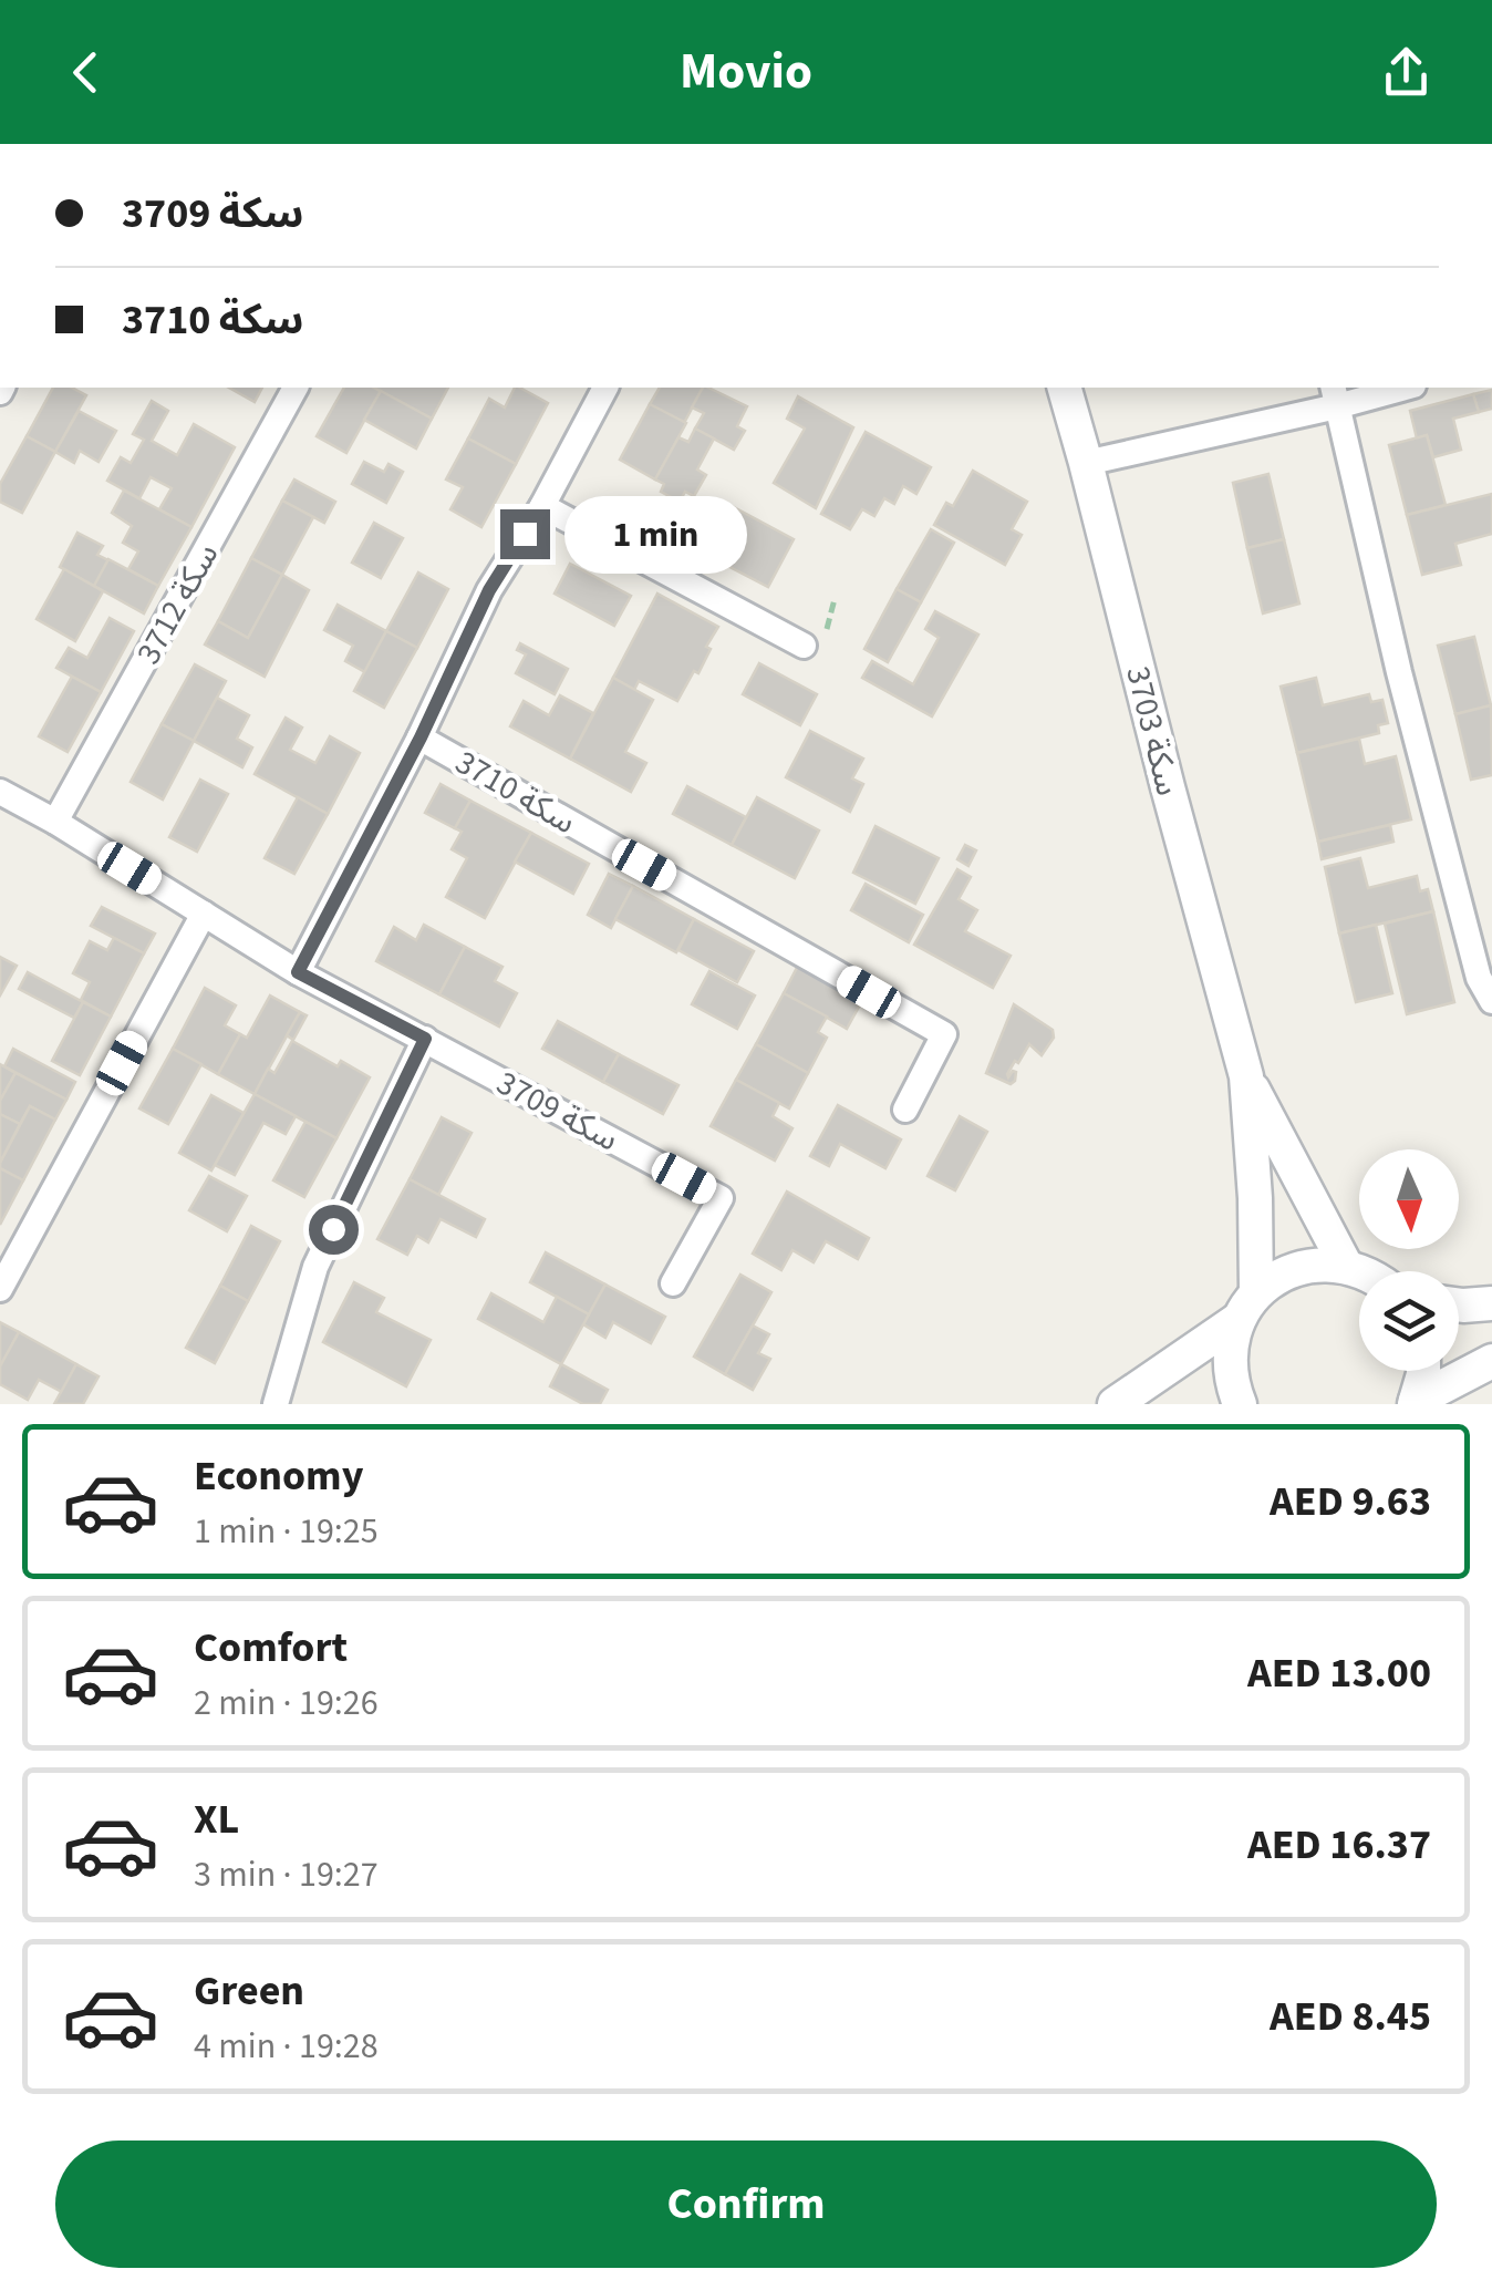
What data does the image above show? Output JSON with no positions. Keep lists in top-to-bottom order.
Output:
{
  "streets": {
    "street": [
      "سكة 3712",
      "سكة 3703",
      "سكة 3710",
      "سكة 3709"
    ]
  },
  "crossings": [
    ["سكة 3712", "سكة 3709"],
    ["سكة 3710", "سكة 3709"]
  ],
  "north": "bottom",
  "page": {
    "header": "Movio",
    "banner": ["سكة 3709", "سكة 3710"],
    "bubble": "1 min",
    "list": [
      {
        "name": "Economy",
        "note": "1 min · 19:25",
        "value": "AED 9.63"
      },
      {
        "name": "Comfort",
        "note": "2 min · 19:26",
        "value": "AED 13.00"
      },
      {
        "name": "XL",
        "note": "3 min · 19:27",
        "value": "AED 16.37"
      },
      {
        "name": "Green",
        "note": "4 min · 19:28",
        "value": "AED 8.45"
      }
    ],
    "buttons": "Confirm"
  }
}
